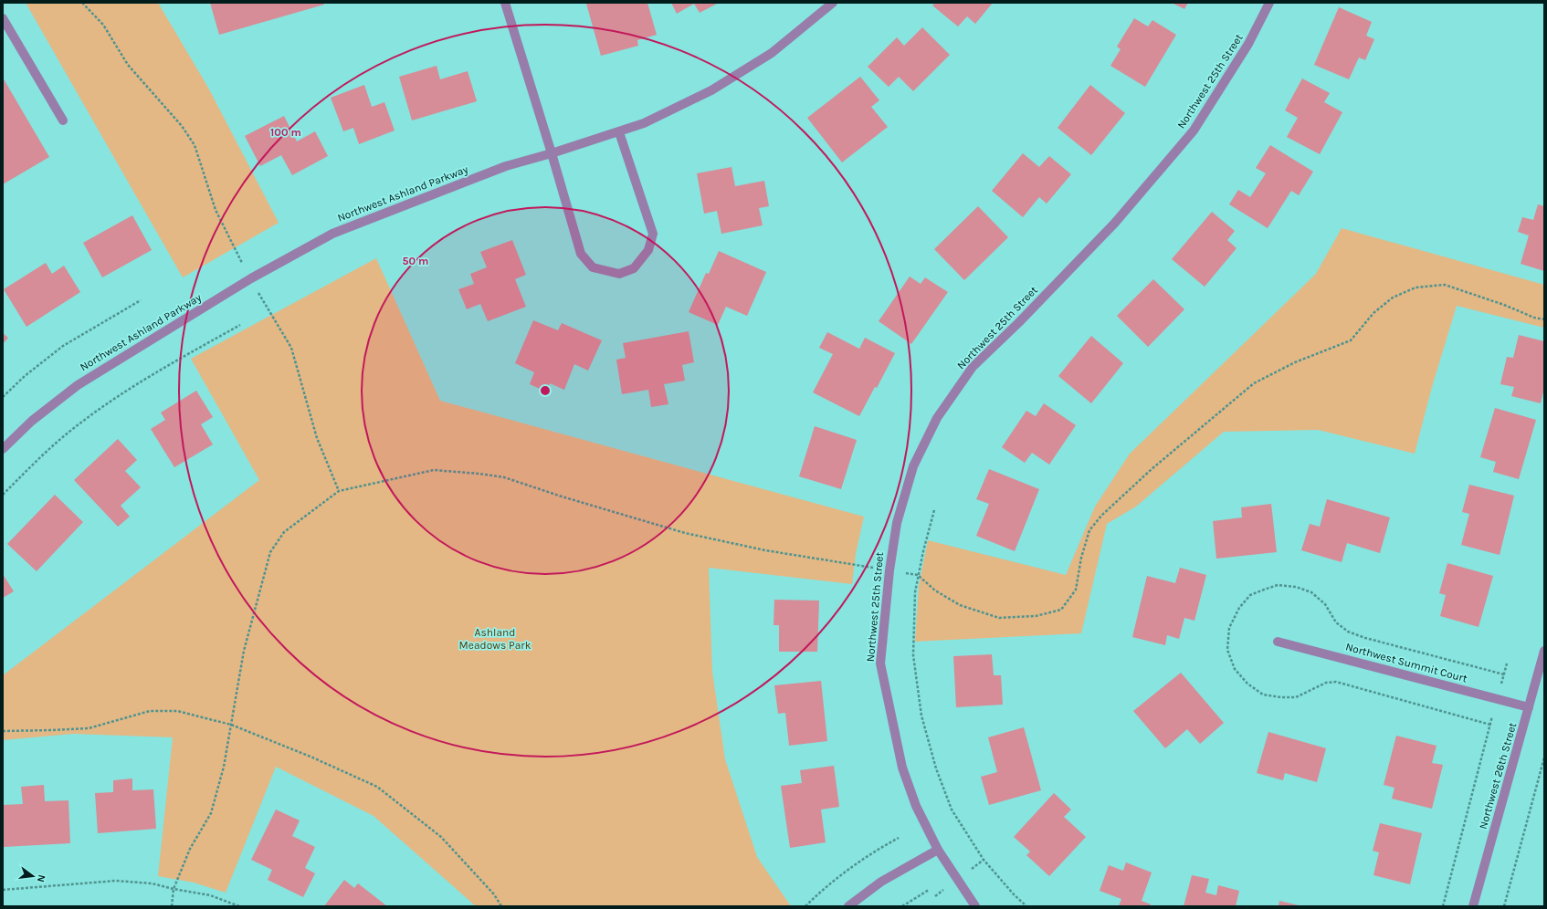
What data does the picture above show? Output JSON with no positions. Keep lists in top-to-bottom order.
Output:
{
  "streets": {
    "street": [
      "Northwest 25th Street",
      "Northwest Ashland Parkway",
      "Northwest Summit Court",
      "Northwest 26th Street"
    ]
  },
  "crossings": [
    ["Northwest Summit Court", "Northwest 26th Street"]
  ],
  "parks": ["Ashland Meadows Park"],
  "north": "right",
  "rings": ["100 m", "50 m"]
}
